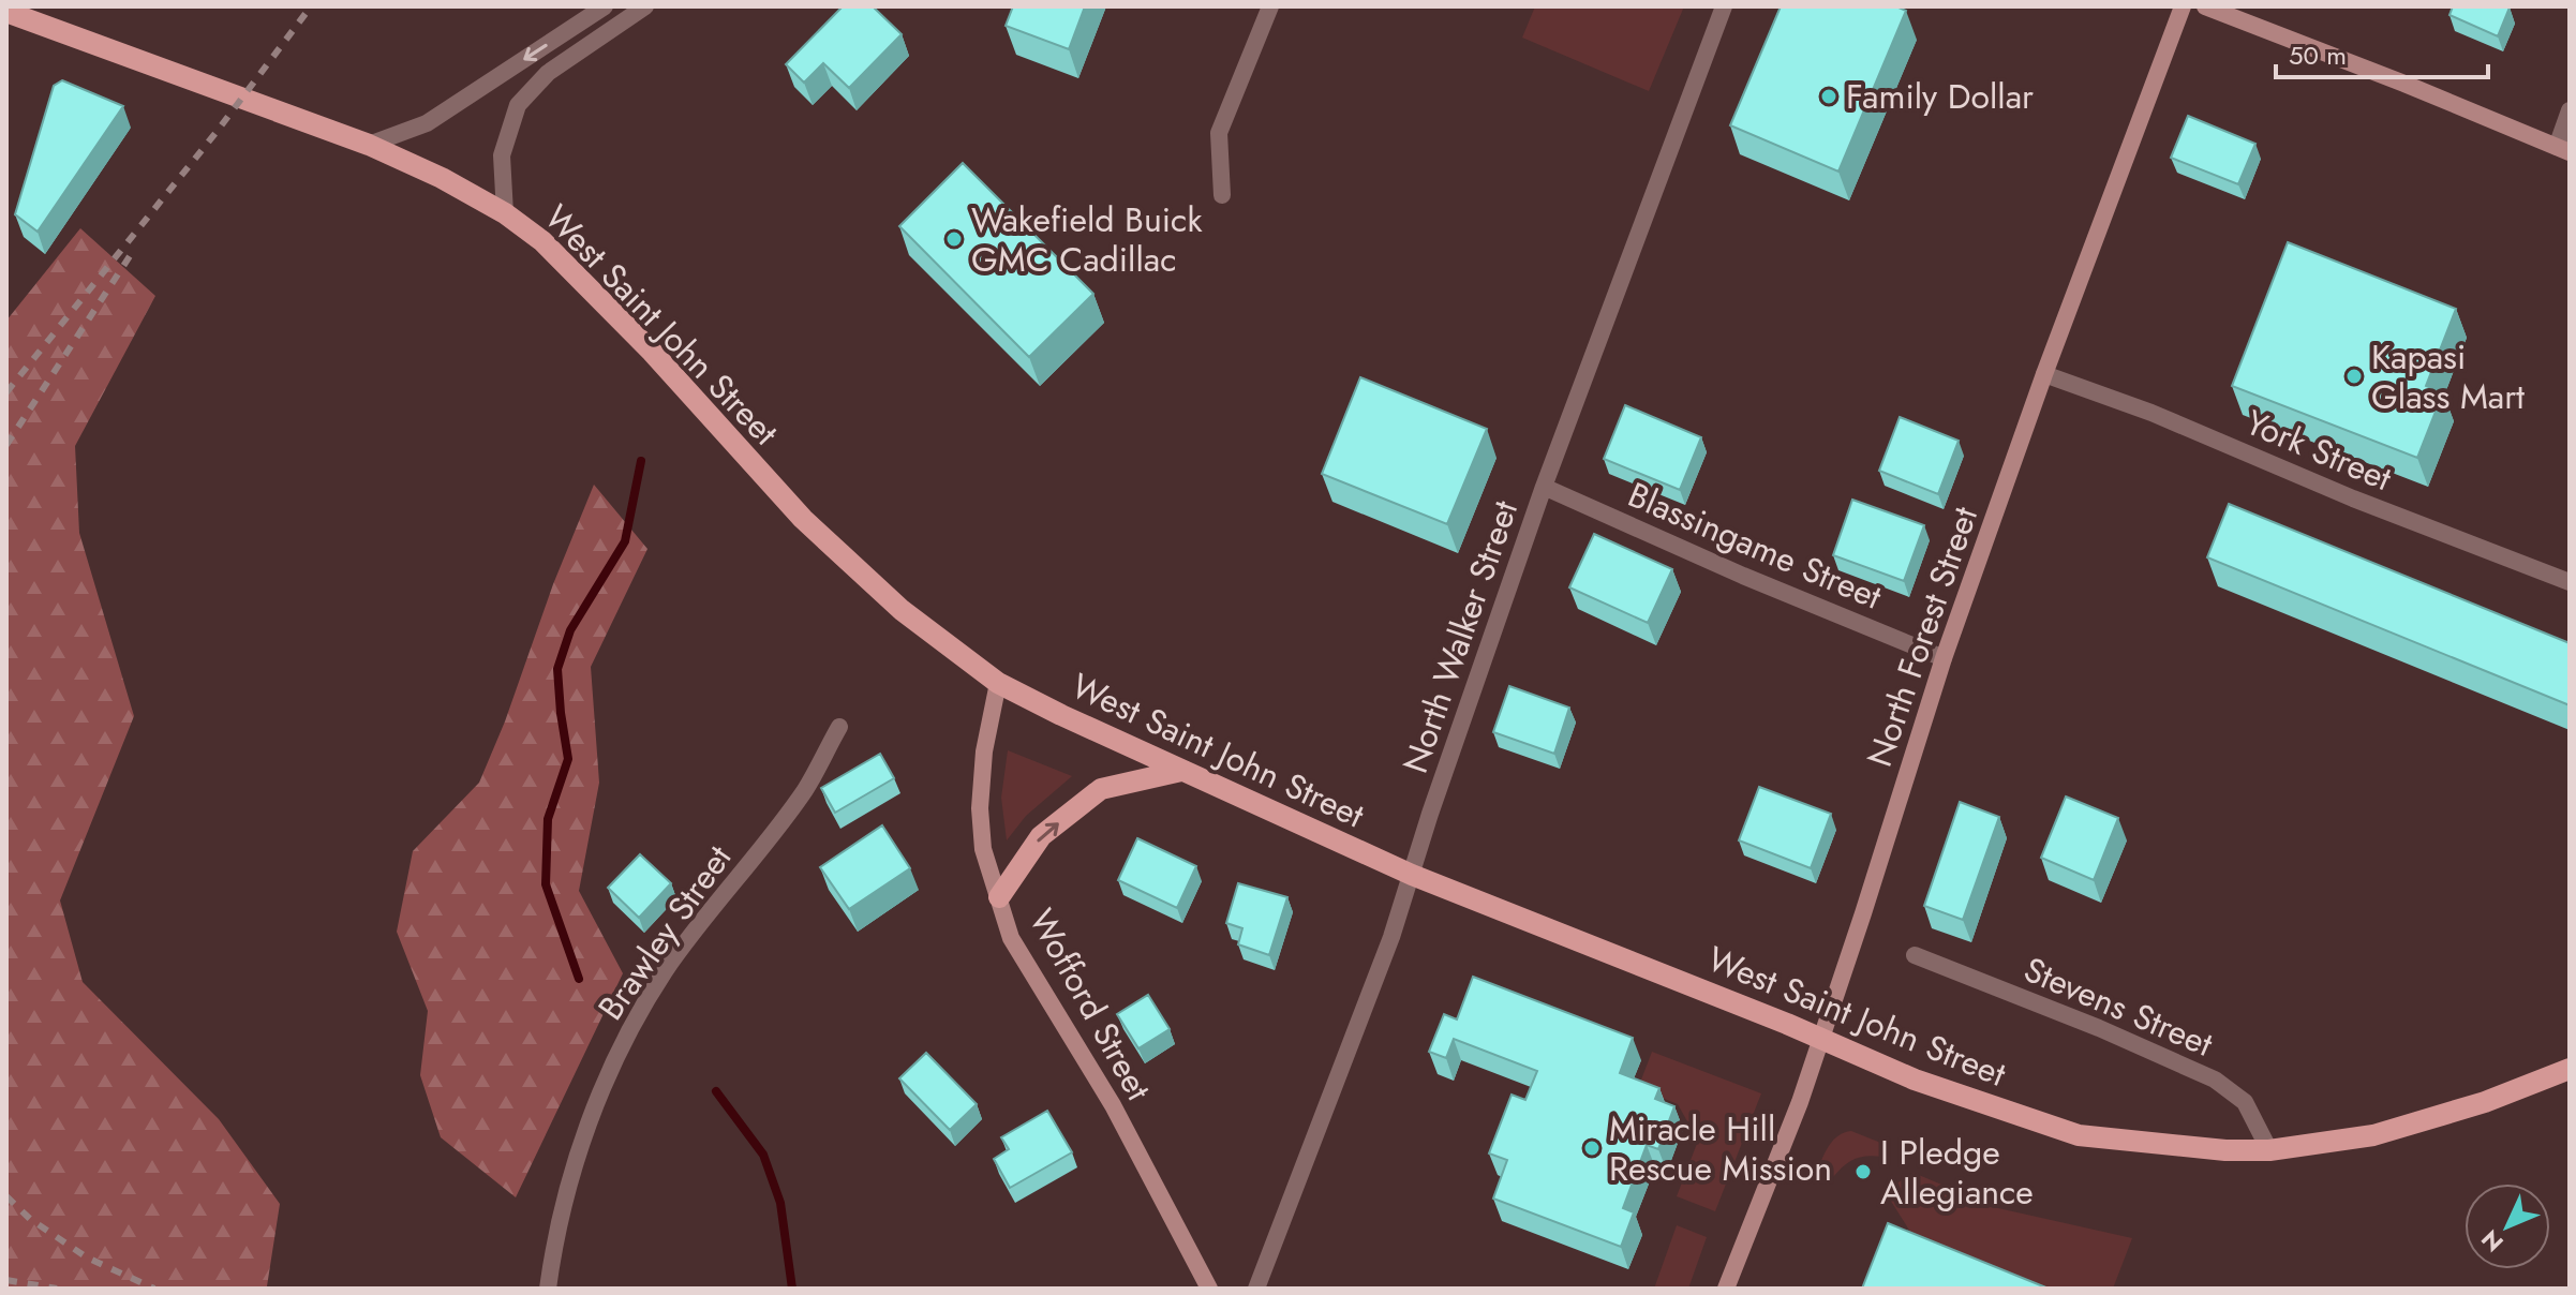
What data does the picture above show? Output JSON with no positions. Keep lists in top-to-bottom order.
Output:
{
  "streets": {
    "main road": ["West Saint John Street"],
    "street": [
      "York Street",
      "Blassingame Street",
      "North Walker Street",
      "North Forest Street",
      "Brawley Street",
      "Wofford Street",
      "Stevens Street"
    ]
  },
  "crossings": [
    ["West Saint John Street", "North Walker Street"],
    ["West Saint John Street", "North Forest Street"],
    ["West Saint John Street", "Wofford Street"],
    ["West Saint John Street", "Stevens Street"],
    ["York Street", "North Forest Street"],
    ["Blassingame Street", "North Walker Street"],
    ["Blassingame Street", "North Forest Street"]
  ],
  "places": [
    "Family Dollar",
    "Wakefield Buick GMC Cadillac",
    "Kapasi Glass Mart",
    "Miracle Hill Rescue Mission",
    "I Pledge Allegiance"
  ],
  "scale_bar": "50 m",
  "north": "bottom left"
}
